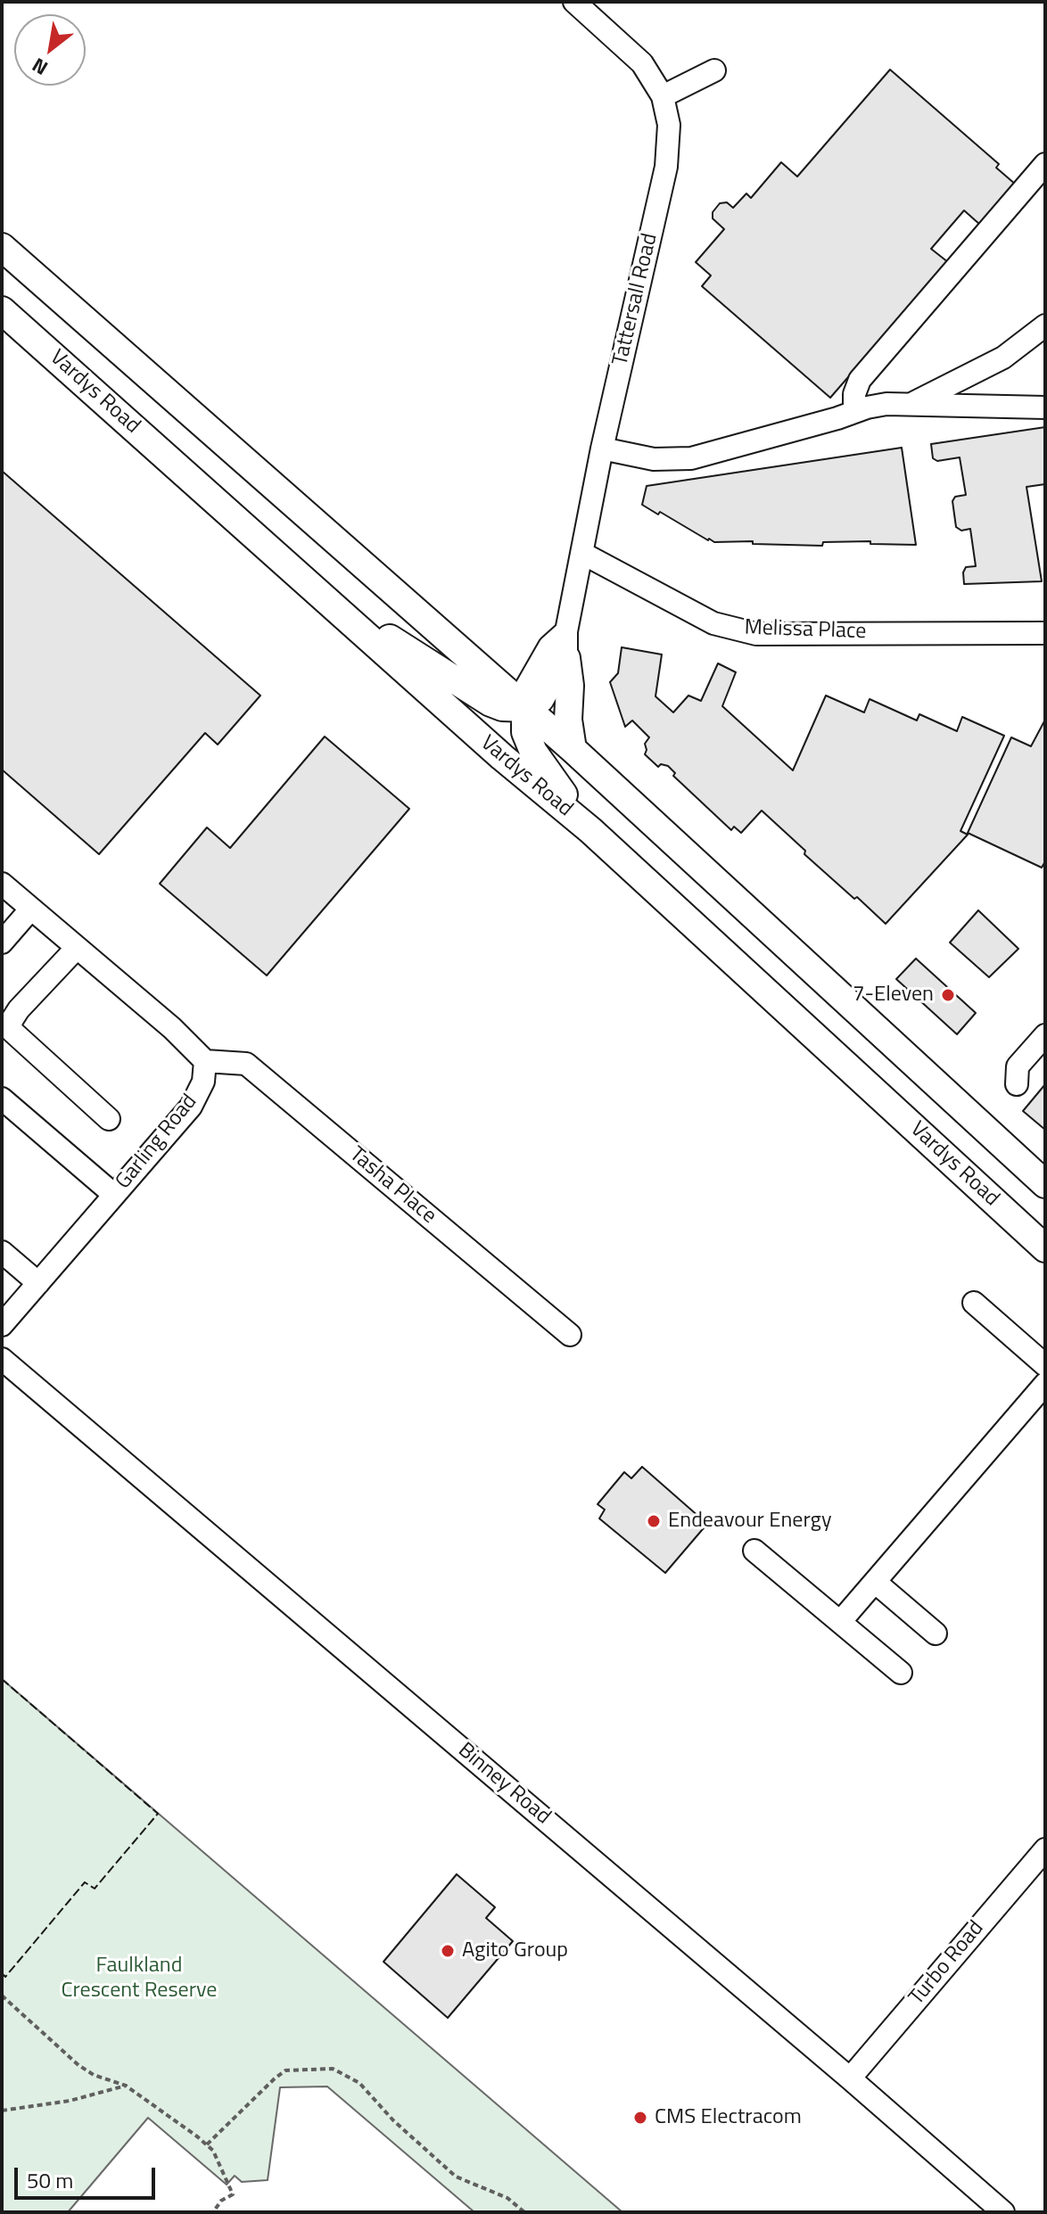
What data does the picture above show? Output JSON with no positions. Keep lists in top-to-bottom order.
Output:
{
  "streets": {
    "main road": ["Vardys Road"],
    "street": [
      "Tattersall Road",
      "Melissa Place",
      "Garling Road",
      "Tasha Place",
      "Binney Road",
      "Turbo Road"
    ]
  },
  "crossings": [
    ["Tattersall Road", "Melissa Place"],
    ["Garling Road", "Tasha Place"],
    ["Binney Road", "Turbo Road"]
  ],
  "parks": ["Faulkland Crescent Reserve"],
  "places": [
    "7-Eleven",
    "Endeavour Energy",
    "Agito Group",
    "CMS Electracom"
  ],
  "scale_bar": "50 m",
  "north": "bottom left"
}
